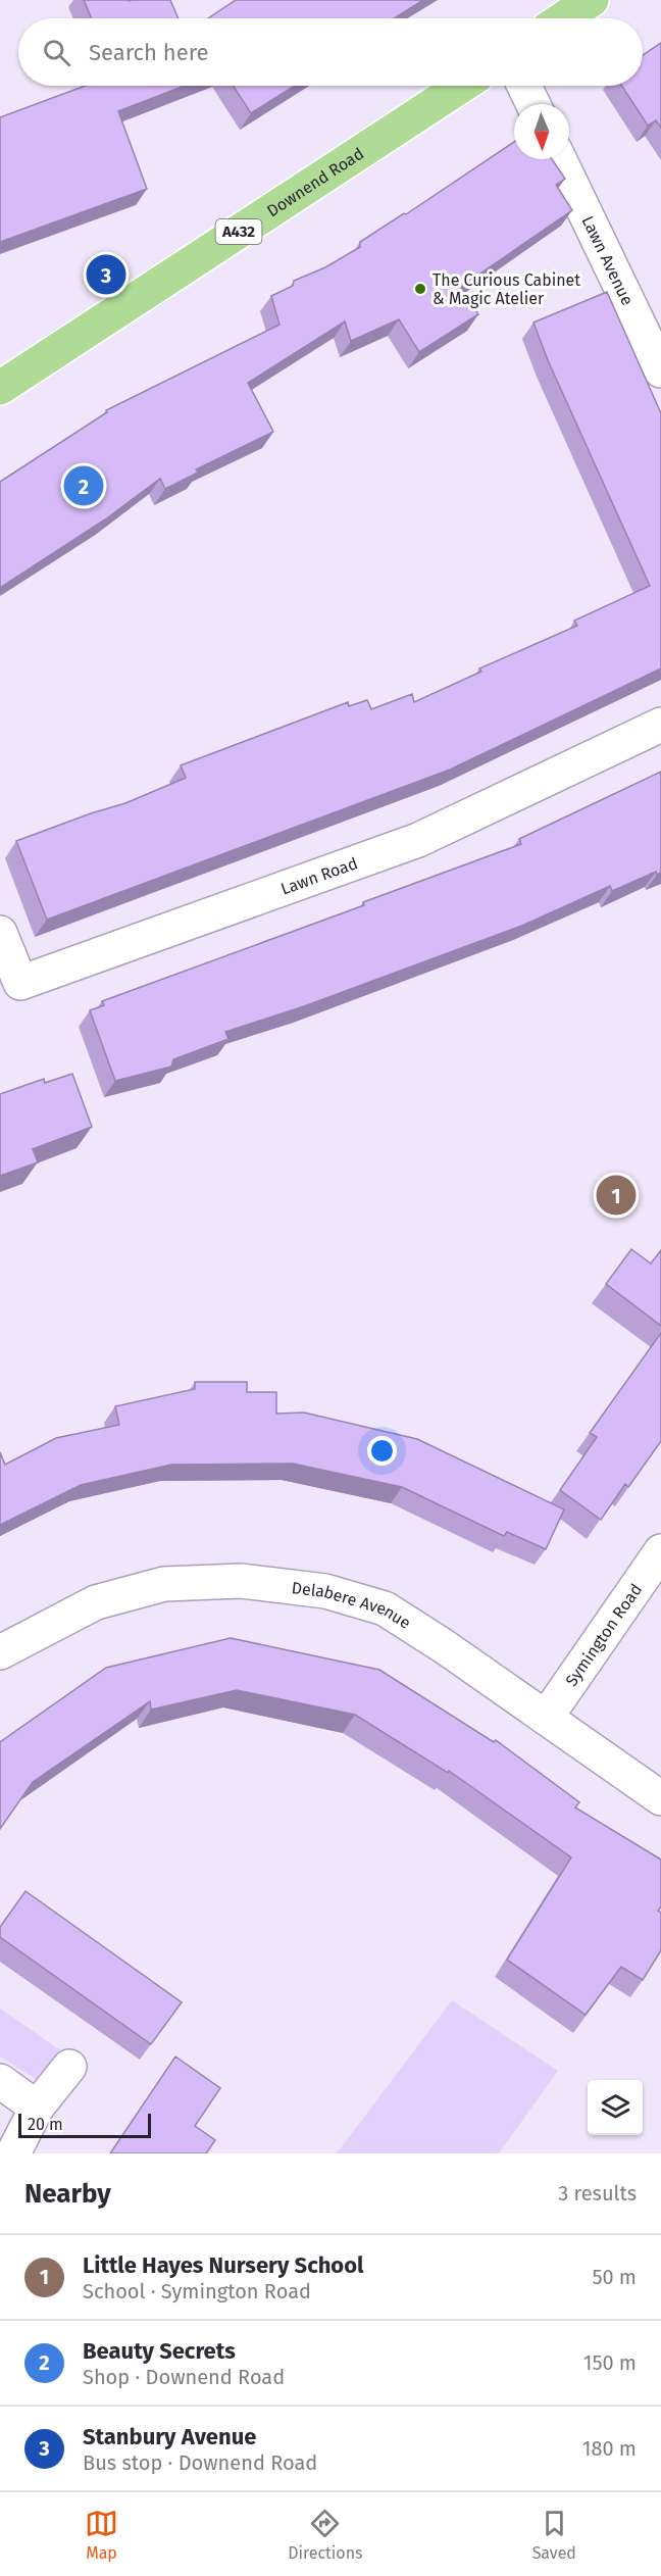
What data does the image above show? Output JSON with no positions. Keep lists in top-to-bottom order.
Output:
{
  "streets": {
    "main road": ["Downend Road", "A432"],
    "street": [
      "Lawn Avenue",
      "Lawn Road",
      "Delabere Avenue",
      "Symington Road"
    ]
  },
  "crossings": [
    ["Delabere Avenue", "Symington Road"]
  ],
  "places": ["The Curious Cabinet & Magic Atelier"],
  "scale_bar": "20 m",
  "north": "bottom",
  "page": {
    "search": "Search here",
    "pins": ["3", "2", "1"],
    "scale": "20 m",
    "heading": ["Nearby", "3 results"],
    "list": [
      {
        "mark": "1",
        "name": "Little Hayes Nursery School",
        "note": "School · Symington Road",
        "value": "50 m"
      },
      {
        "mark": "2",
        "name": "Beauty Secrets",
        "note": "Shop · Downend Road",
        "value": "150 m"
      },
      {
        "mark": "3",
        "name": "Stanbury Avenue",
        "note": "Bus stop · Downend Road",
        "value": "180 m"
      }
    ],
    "nav": ["Map", "Directions", "Saved"]
  }
}
